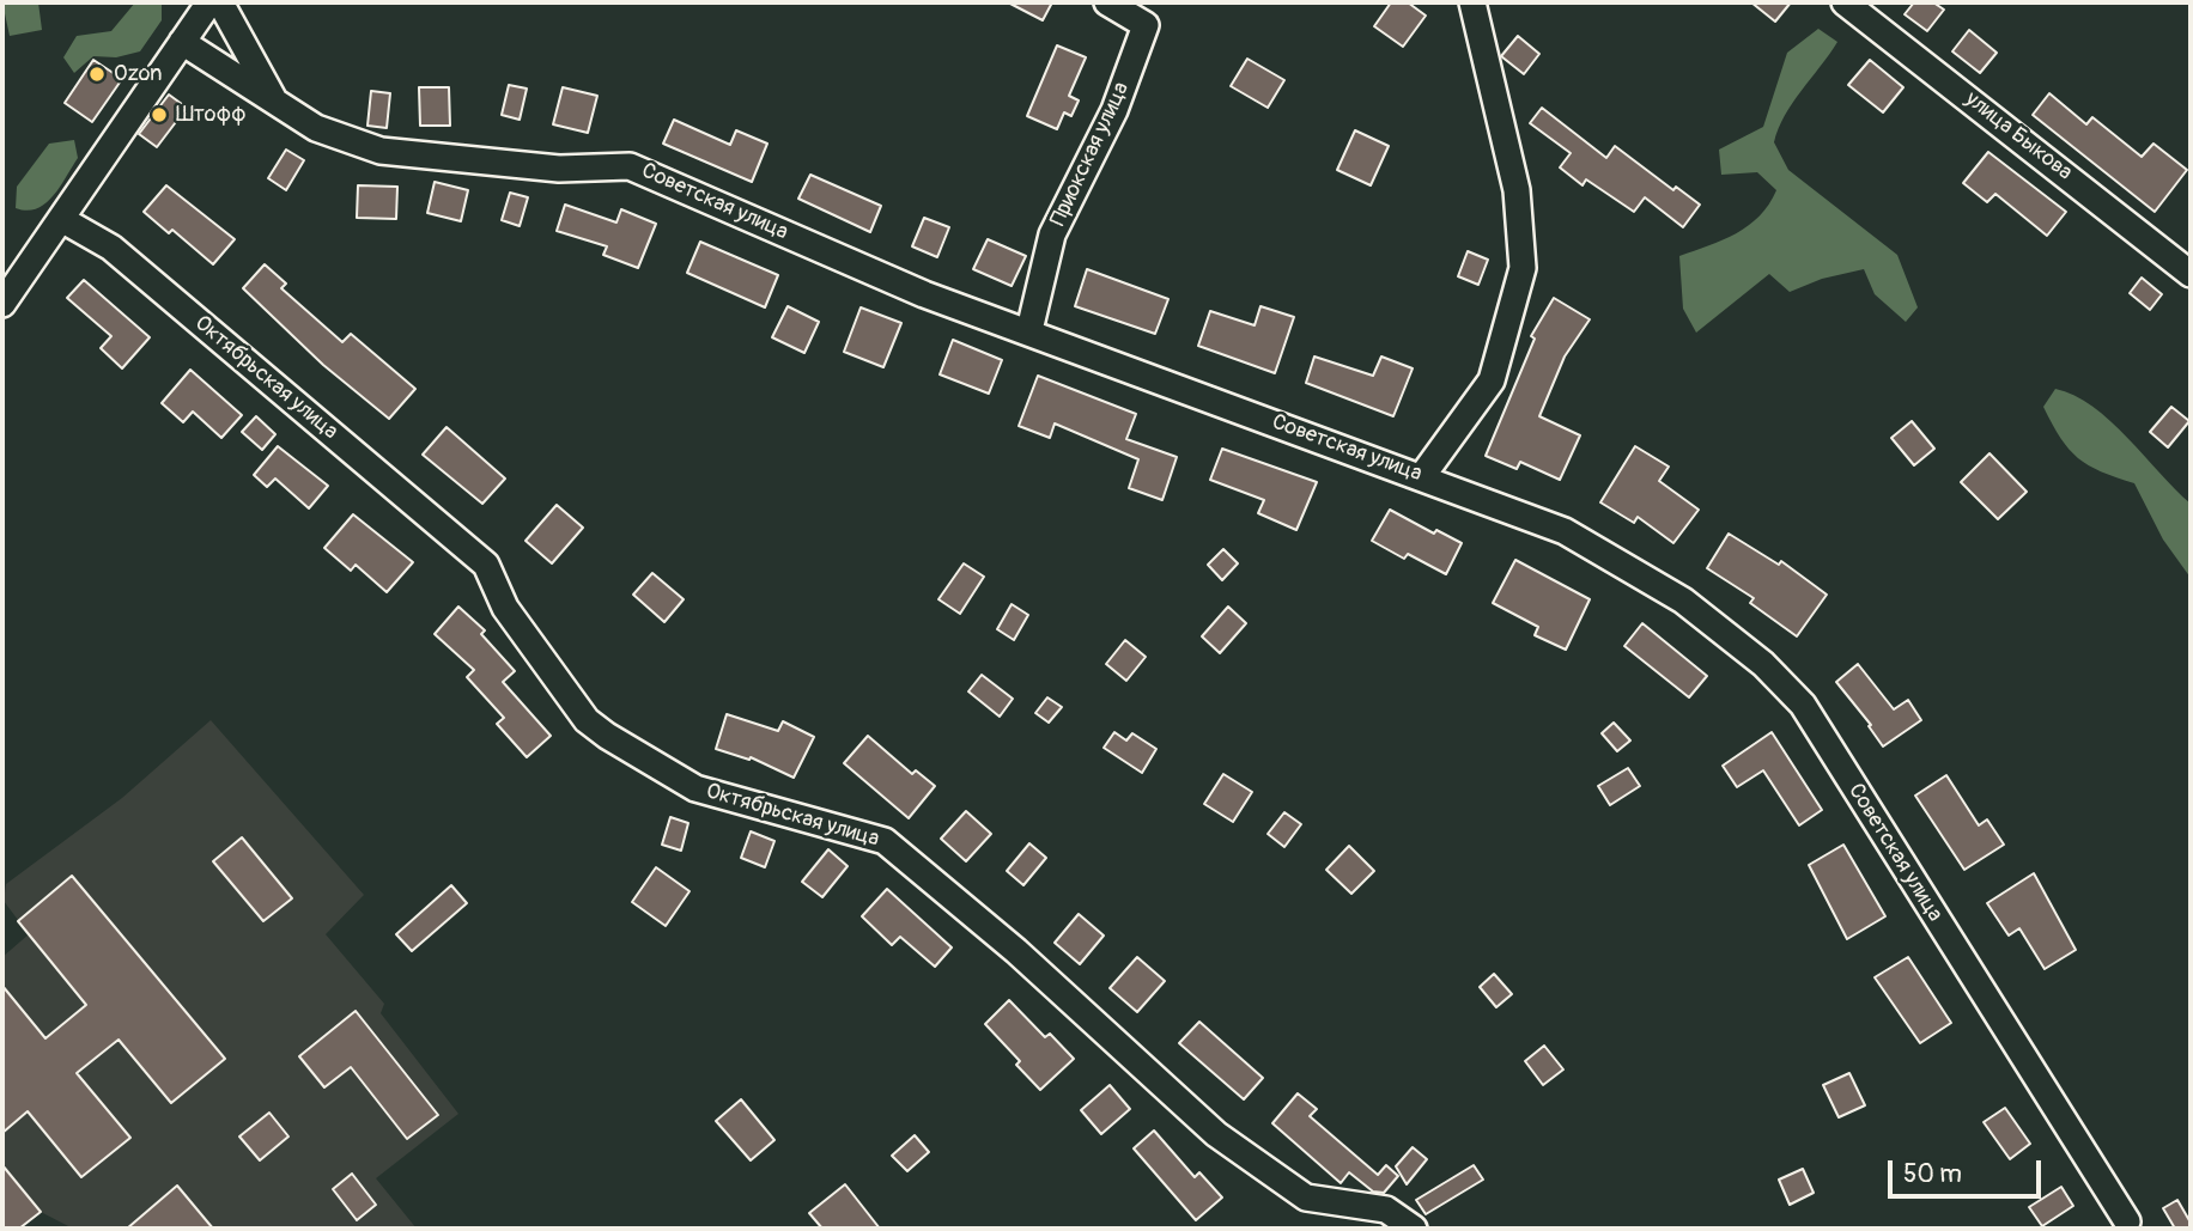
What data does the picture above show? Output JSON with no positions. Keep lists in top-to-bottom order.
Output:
{
  "streets": {
    "street": [
      "улица Быкова",
      "Приокская улица",
      "Советская улица",
      "Октябрьская улица"
    ]
  },
  "crossings": [
    ["Приокская улица", "Советская улица"]
  ],
  "places": ["Ozon", "Штофф"],
  "scale_bar": "50 m"
}
